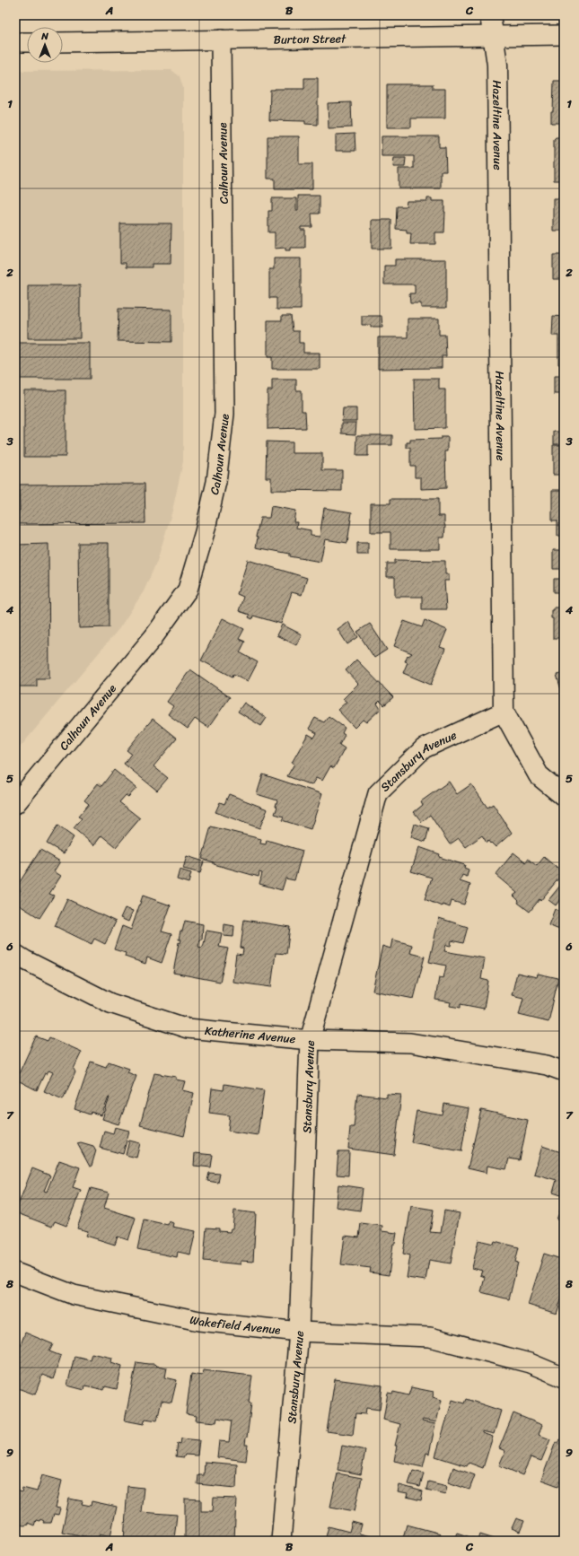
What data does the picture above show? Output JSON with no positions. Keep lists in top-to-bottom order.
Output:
{
  "streets": {
    "street": [
      "Burton Street",
      "Hazeltine Avenue",
      "Calhoun Avenue",
      "Stansbury Avenue",
      "Katherine Avenue",
      "Wakefield Avenue"
    ]
  },
  "crossings": [
    ["Burton Street", "Hazeltine Avenue"],
    ["Burton Street", "Calhoun Avenue"],
    ["Hazeltine Avenue", "Stansbury Avenue"],
    ["Stansbury Avenue", "Katherine Avenue"],
    ["Stansbury Avenue", "Wakefield Avenue"]
  ],
  "north": "top",
  "grid": {
    "columns": ["A", "B", "C"],
    "rows": [
      "1",
      "2",
      "3",
      "4",
      "5",
      "6",
      "7",
      "8",
      "9"
    ]
  }
}
